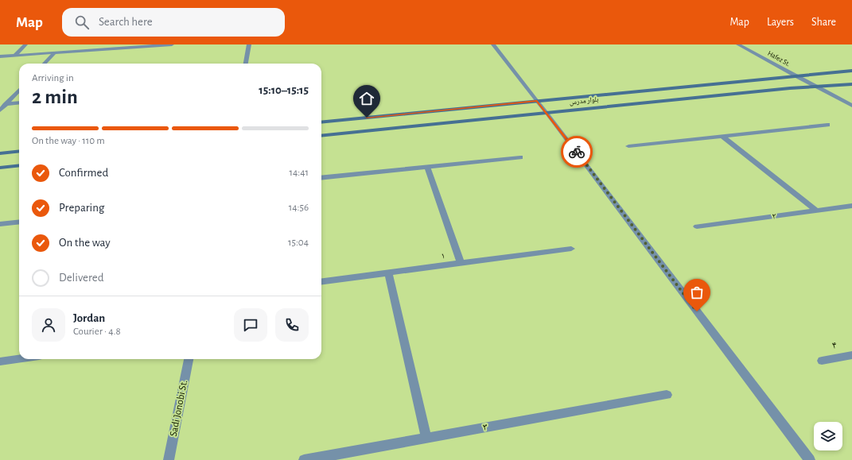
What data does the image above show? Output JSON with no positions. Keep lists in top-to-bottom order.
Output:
{
  "streets": {
    "street": [
      "Hafez St.",
      "بلوار مدرس",
      "۲",
      "۱",
      "۴",
      "Sadi Jonobi St.",
      "۳"
    ]
  },
  "crossings": [
    ["Hafez St.", "بلوار مدرس"]
  ],
  "page": {
    "header": "Map",
    "search": "Search here",
    "nav": ["Map", "Layers", "Share"],
    "heading": ["2 min", "Arriving in", "15:10–15:15"],
    "panel": ["Jordan", "Courier · 4.8"],
    "bar": "On the way · 110 m",
    "list": [
      ["Confirmed", "14:41"],
      ["Preparing", "14:56"],
      ["On the way", "15:04"],
      "Delivered"
    ]
  }
}
